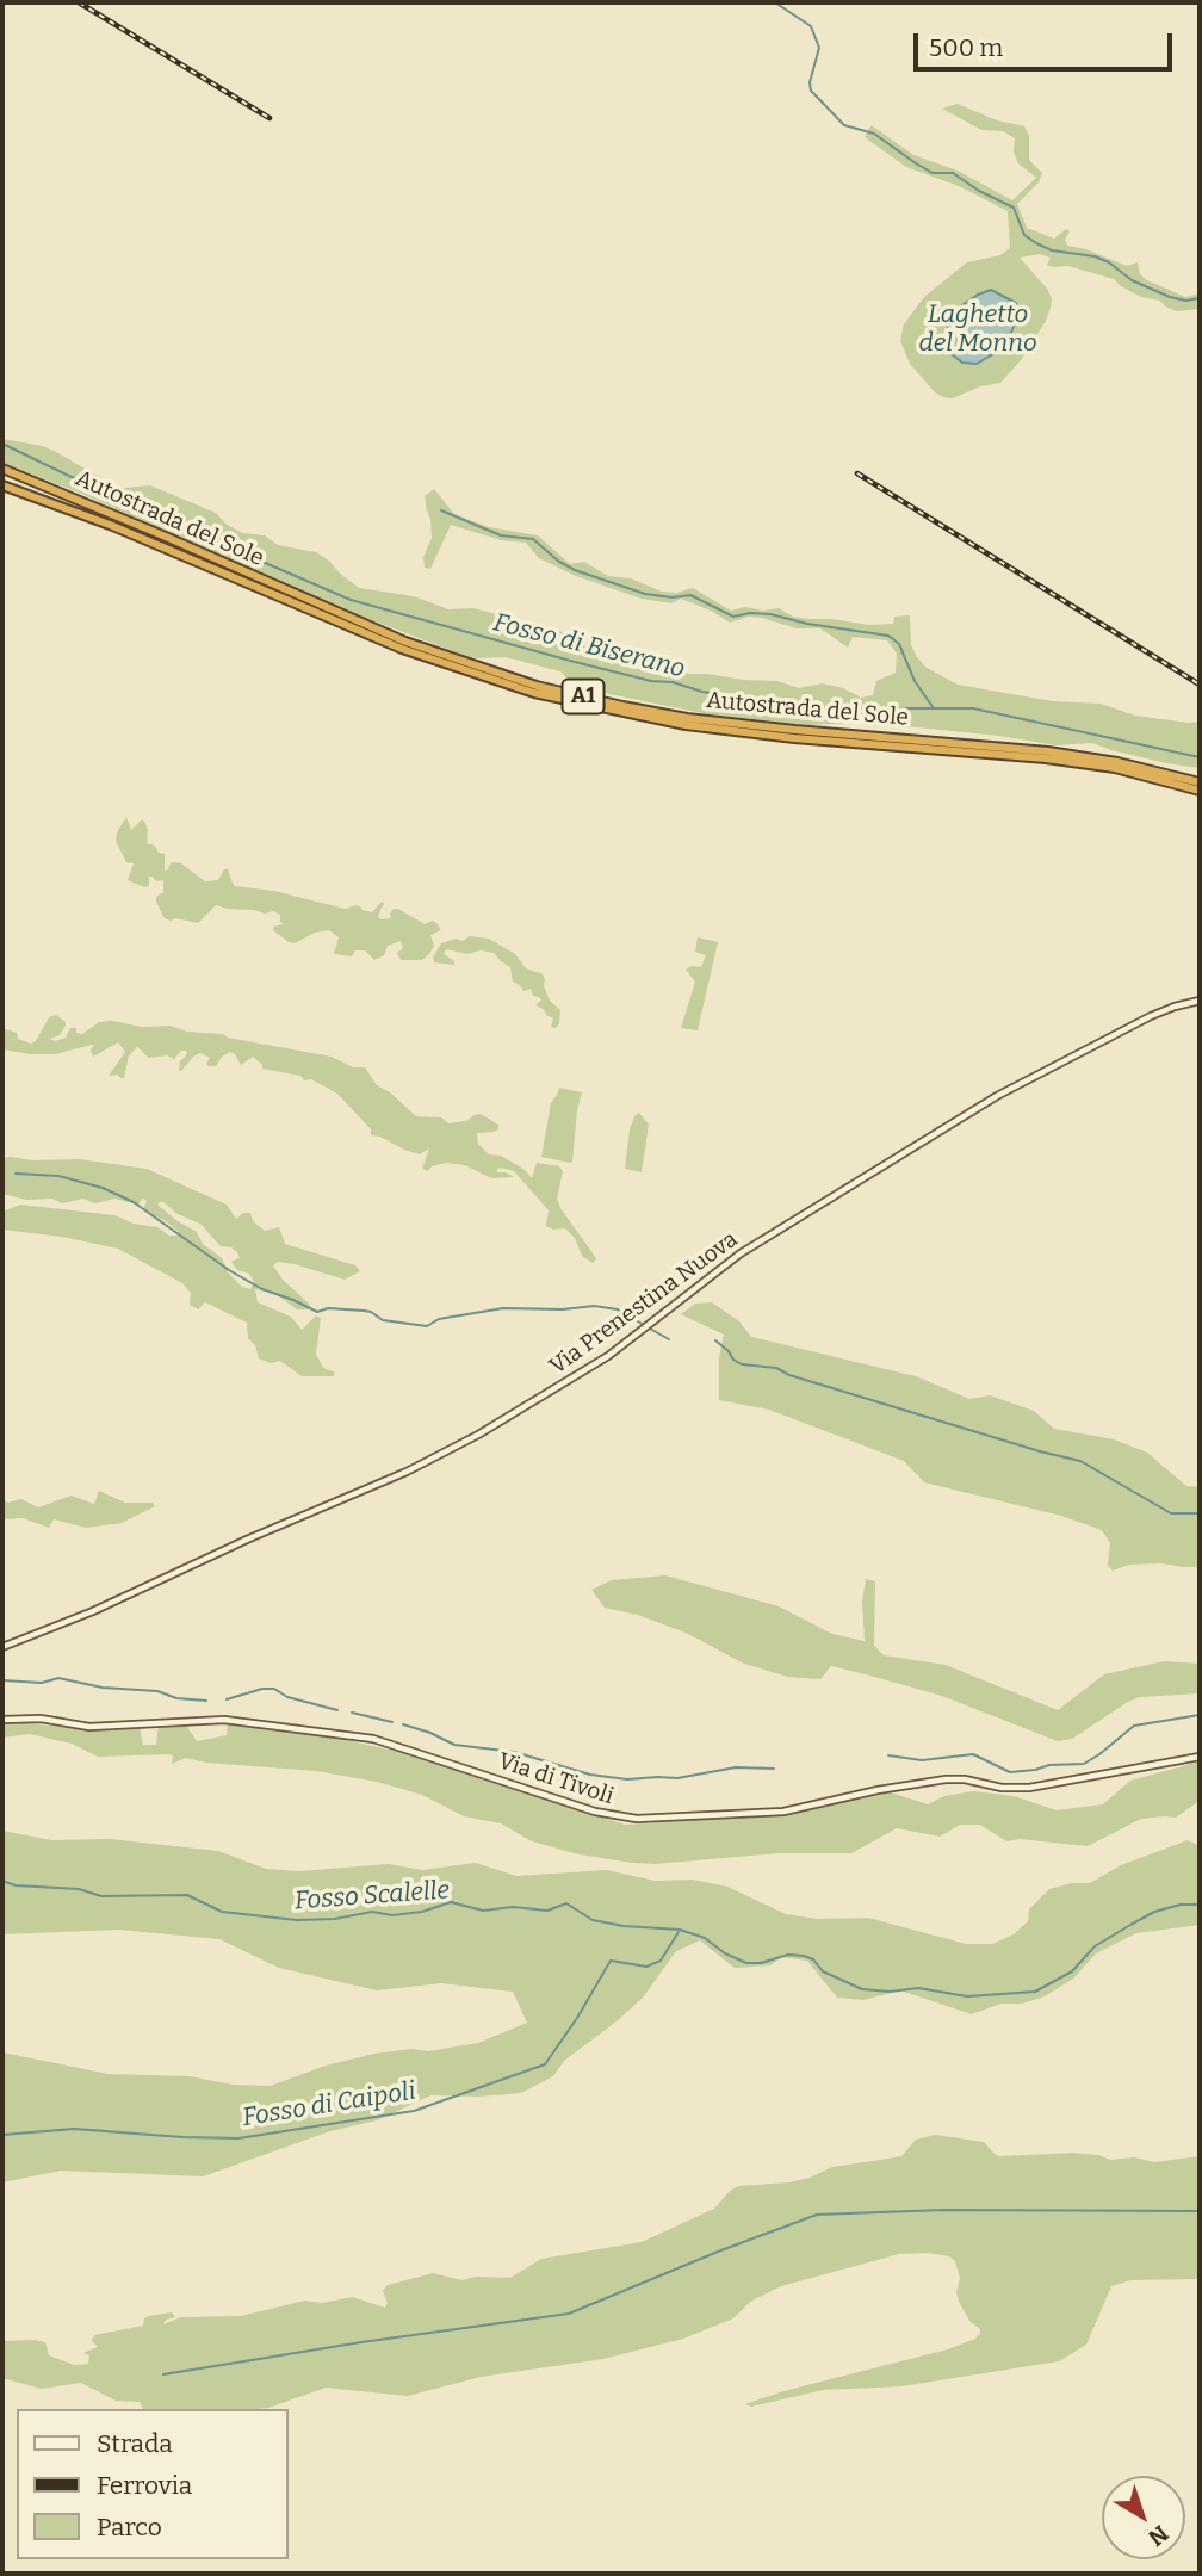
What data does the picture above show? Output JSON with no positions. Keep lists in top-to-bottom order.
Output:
{
  "streets": {
    "highway": ["Autostrada del Sole", "A1"],
    "main road": ["Via Prenestina Nuova", "Via di Tivoli"]
  },
  "water": [
    "Laghetto del Monno",
    "Fosso di Biserano",
    "Fosso Scalelle",
    "Fosso di Caipoli"
  ],
  "legend": ["Strada", "Ferrovia", "Parco"],
  "scale_bar": "500 m",
  "north": "bottom right"
}
